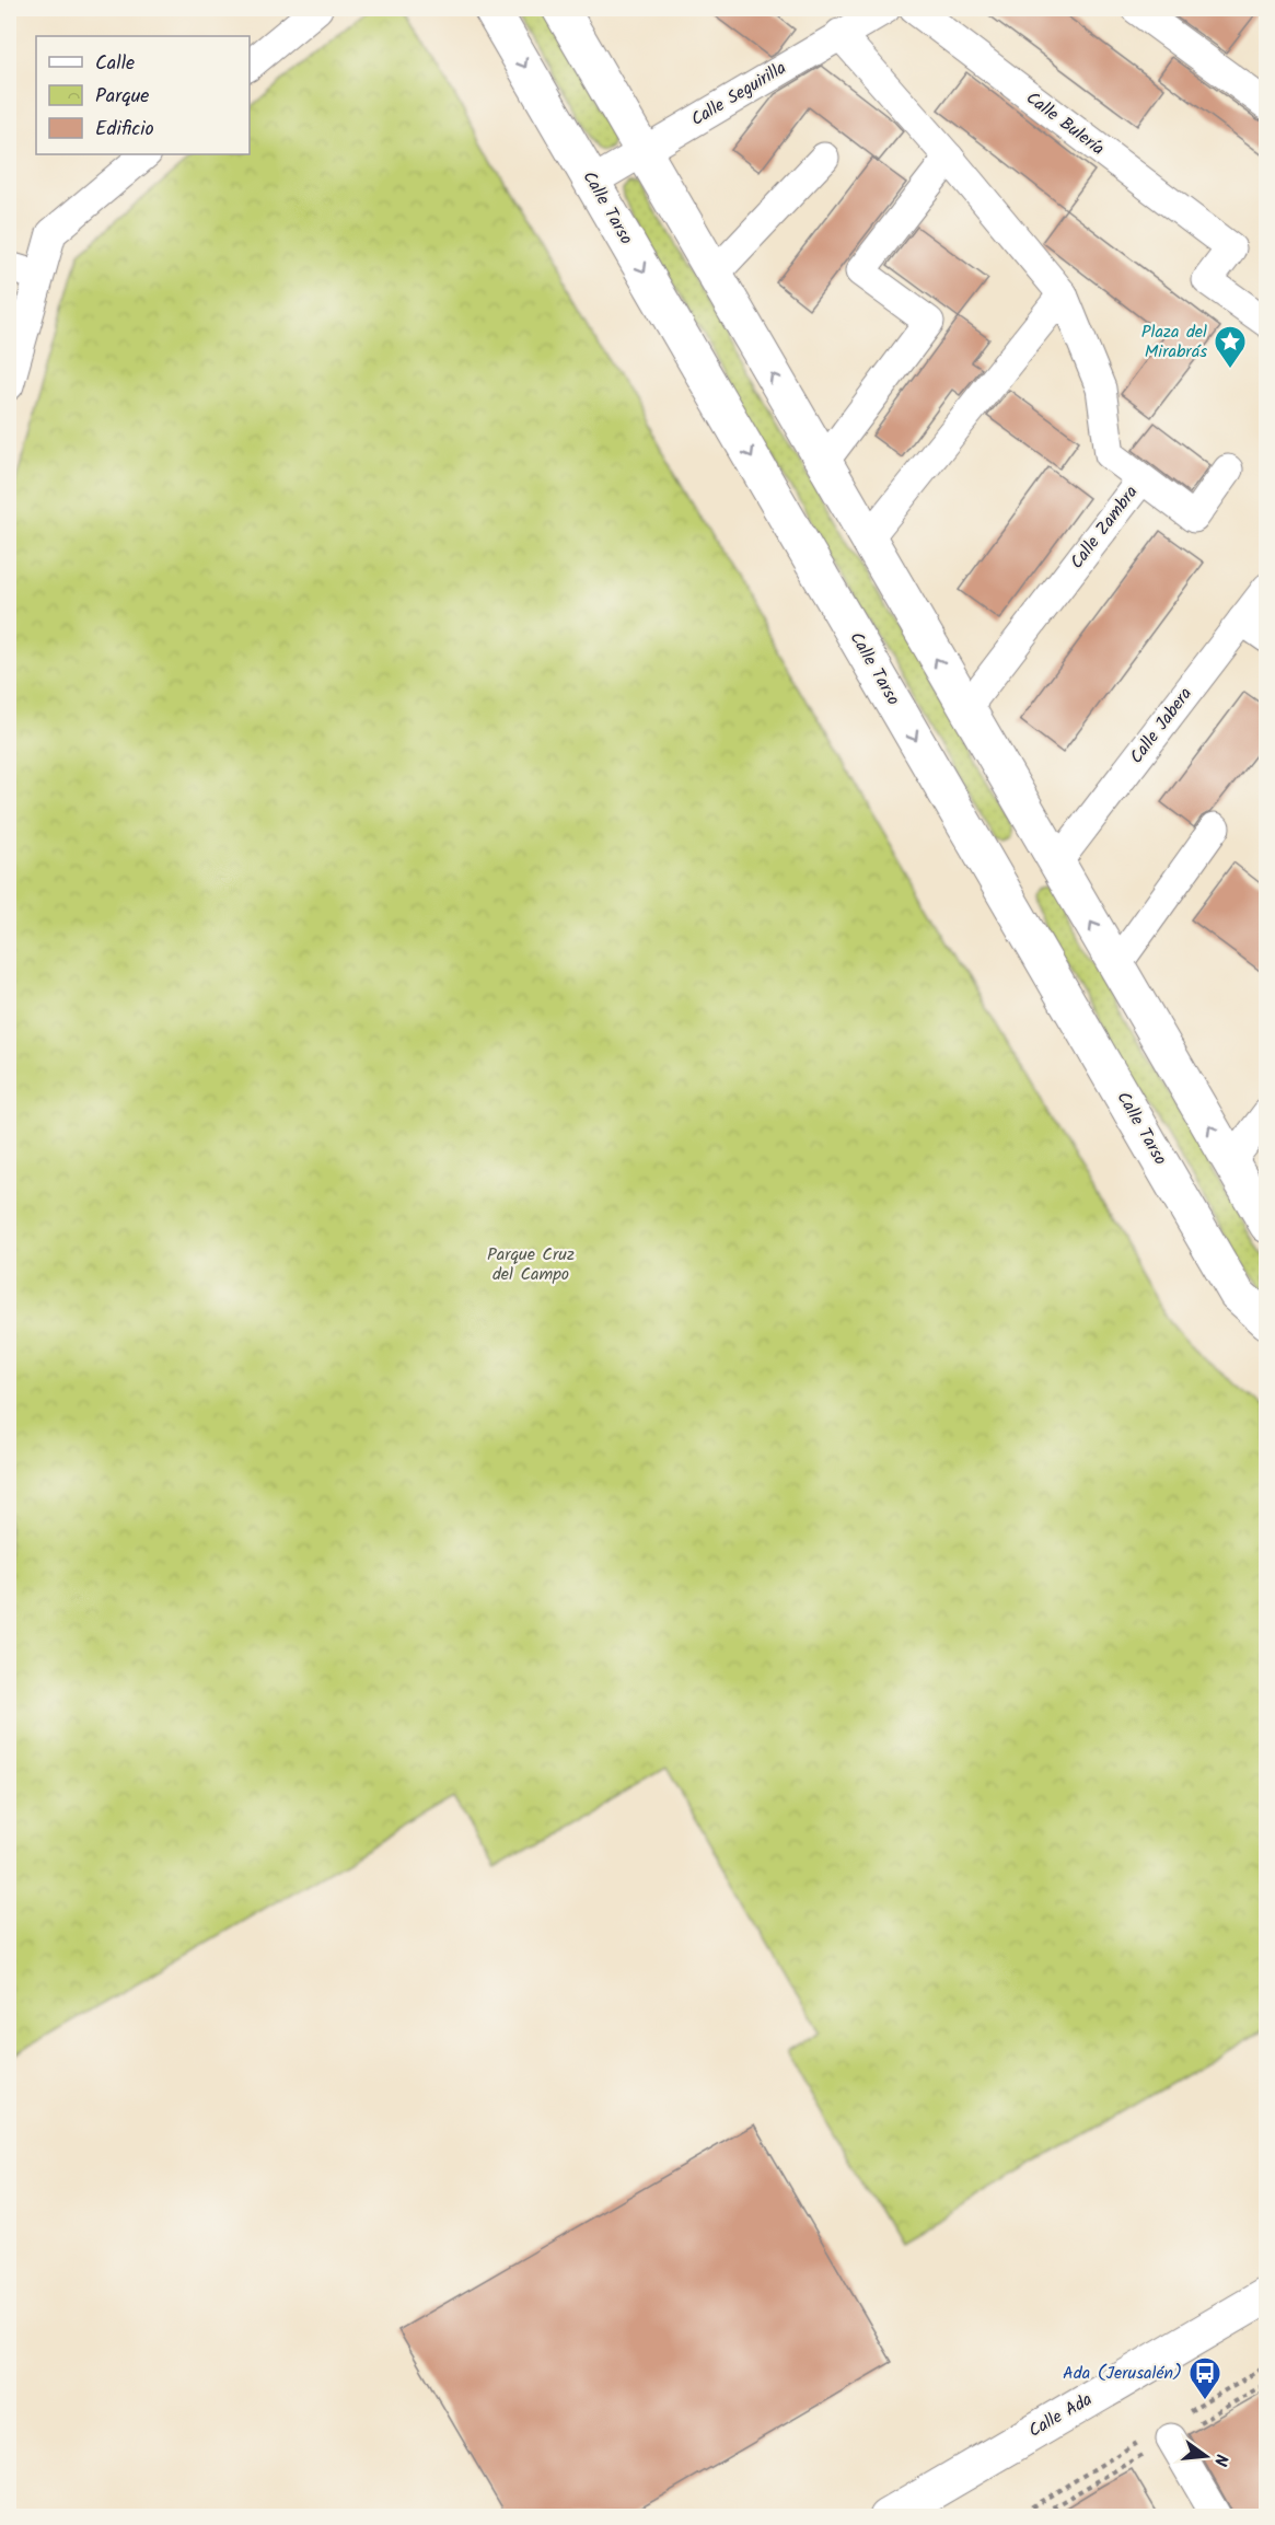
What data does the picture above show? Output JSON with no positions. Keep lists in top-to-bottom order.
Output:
{
  "streets": {
    "street": [
      "Calle Seguirilla",
      "Calle Bulería",
      "Calle Tarso",
      "Calle Zambra",
      "Calle Jabera",
      "Calle Ada"
    ]
  },
  "crossings": [
    ["Calle Seguirilla", "Calle Tarso"],
    ["Calle Seguirilla", "Calle Zambra"]
  ],
  "parks": ["Parque Cruz del Campo"],
  "places": {
    "place": ["Plaza del Mirabrás"],
    "bus stop": ["Ada (Jerusalén)"]
  },
  "legend": ["Calle", "Parque", "Edificio"],
  "north": "right"
}
